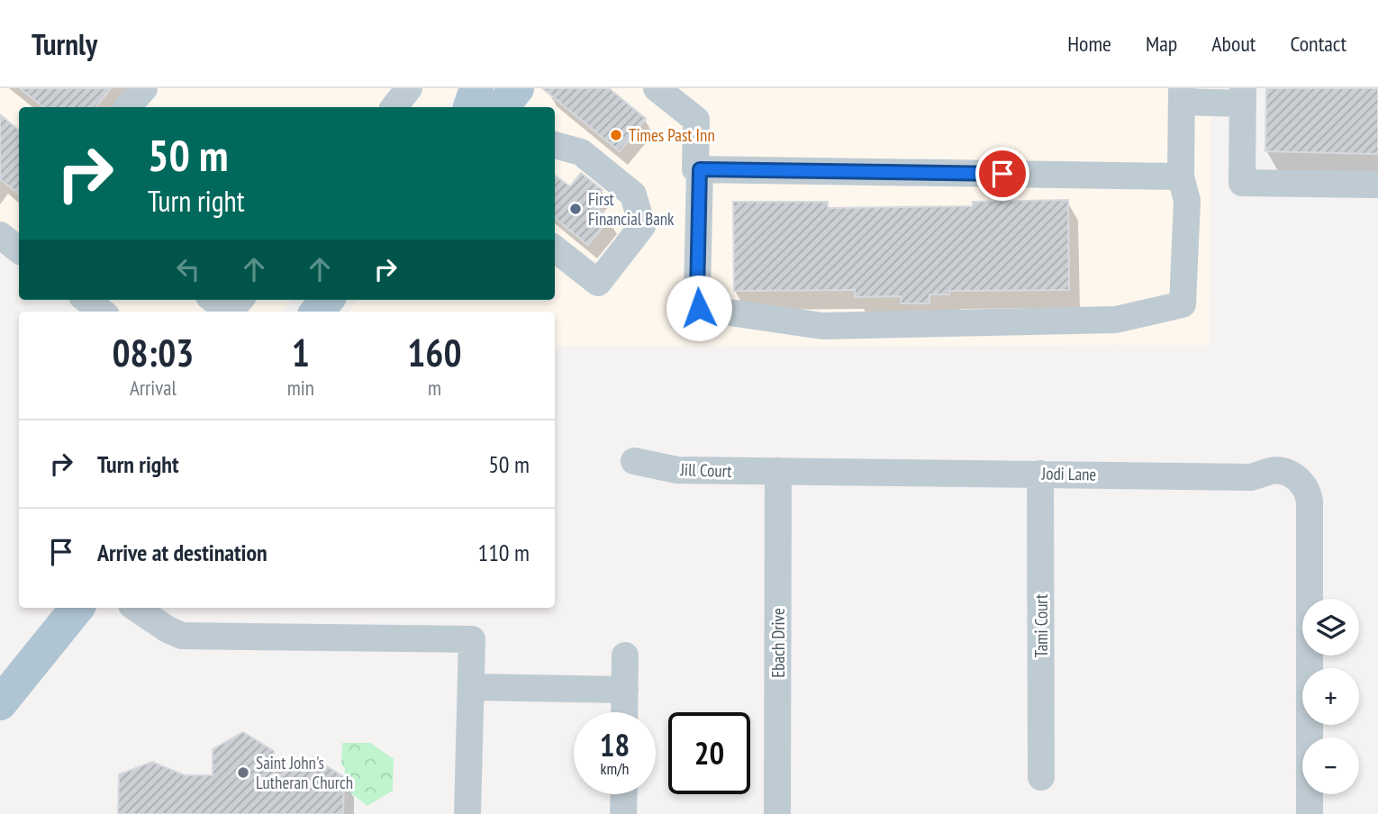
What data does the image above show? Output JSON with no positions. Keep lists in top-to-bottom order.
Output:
{
  "streets": {
    "street": [
      "Jill Court",
      "Jodi Lane",
      "Tami Court",
      "Ebach Drive"
    ]
  },
  "crossings": [
    ["Jill Court", "Jodi Lane"],
    ["Jill Court", "Ebach Drive"],
    ["Jodi Lane", "Tami Court"],
    ["Jodi Lane", "Ebach Drive"]
  ],
  "places": ["Times Past Inn", "First Financial Bank", "Saint John's Lutheran Church"],
  "page": {
    "header": "Turnly",
    "nav": [
      "Home",
      "Map",
      "About",
      "Contact"
    ],
    "turn": ["50 m", "Turn right"],
    "eta": [
      "08:03",
      "Arrival",
      "1",
      "min",
      "160",
      "m"
    ],
    "list": [
      {
        "name": "Turn right",
        "value": "50 m"
      },
      {
        "name": "Arrive at destination",
        "value": "110 m"
      }
    ],
    "map_buttons": ["+", "−"],
    "speed": "18 km/h",
    "limit": "20"
  }
}
